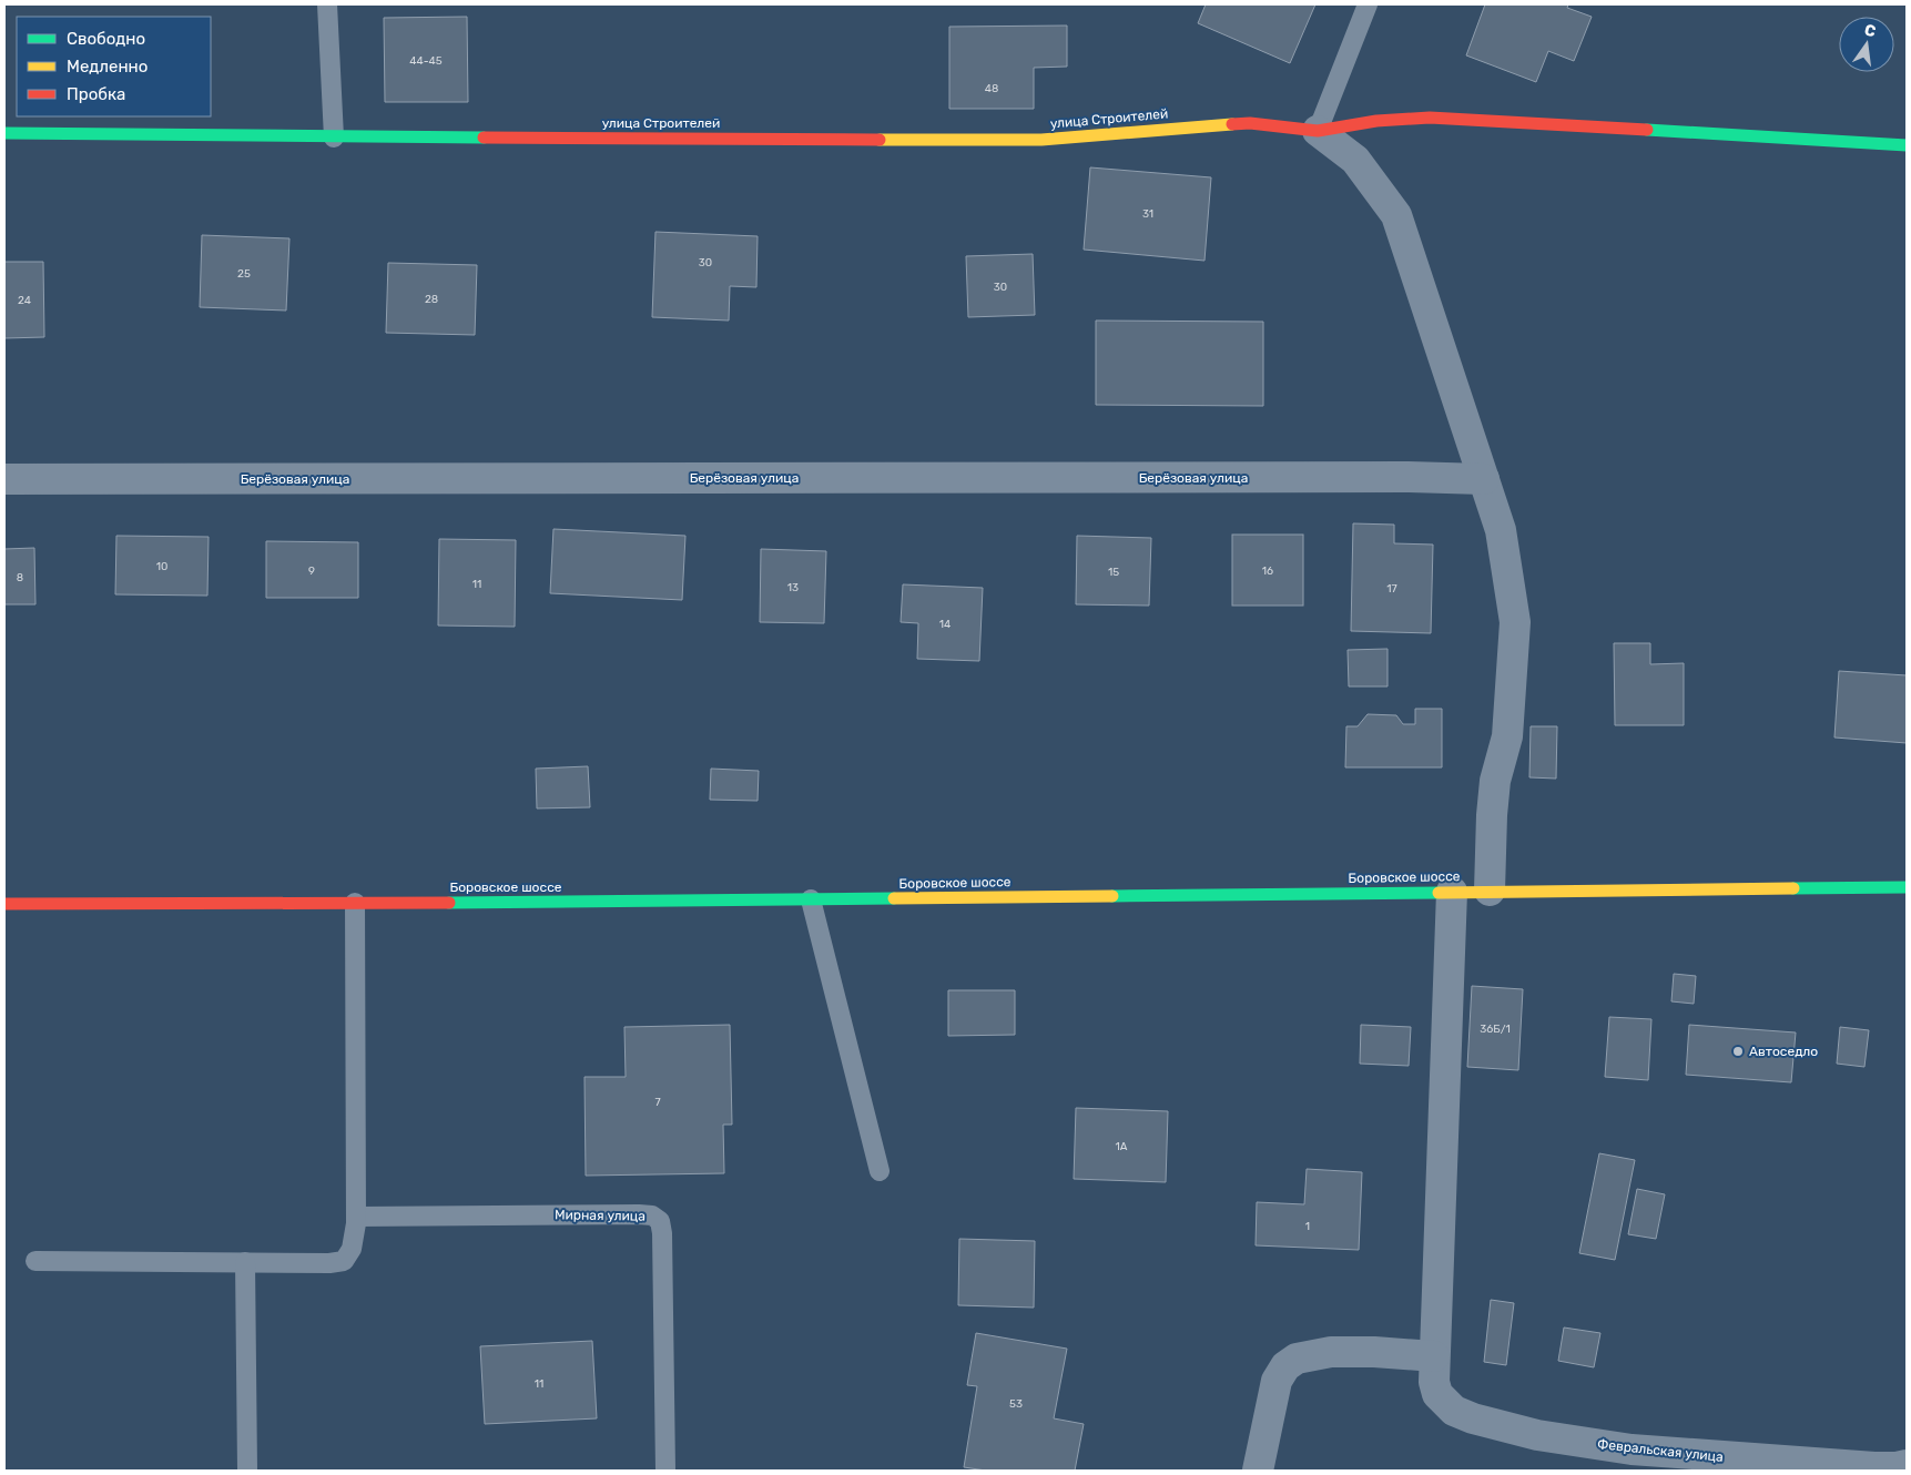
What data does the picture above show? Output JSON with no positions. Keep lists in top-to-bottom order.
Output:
{
  "streets": {
    "main road": ["улица Строителей", "Боровское шоссе"],
    "street": ["Берёзовая улица", "Февральская улица"],
    "lane": ["Мирная улица"]
  },
  "places": ["Автоседло"],
  "house_numbers": [
    "44-45",
    "48",
    "31",
    "30",
    "25",
    "30",
    "28",
    "24",
    "10",
    "9",
    "16",
    "15",
    "8",
    "11",
    "13",
    "17",
    "14",
    "36Б/1",
    "7",
    "1А",
    "1",
    "11",
    "53"
  ],
  "legend": ["Свободно", "Медленно", "Пробка"],
  "north": "top"
}
